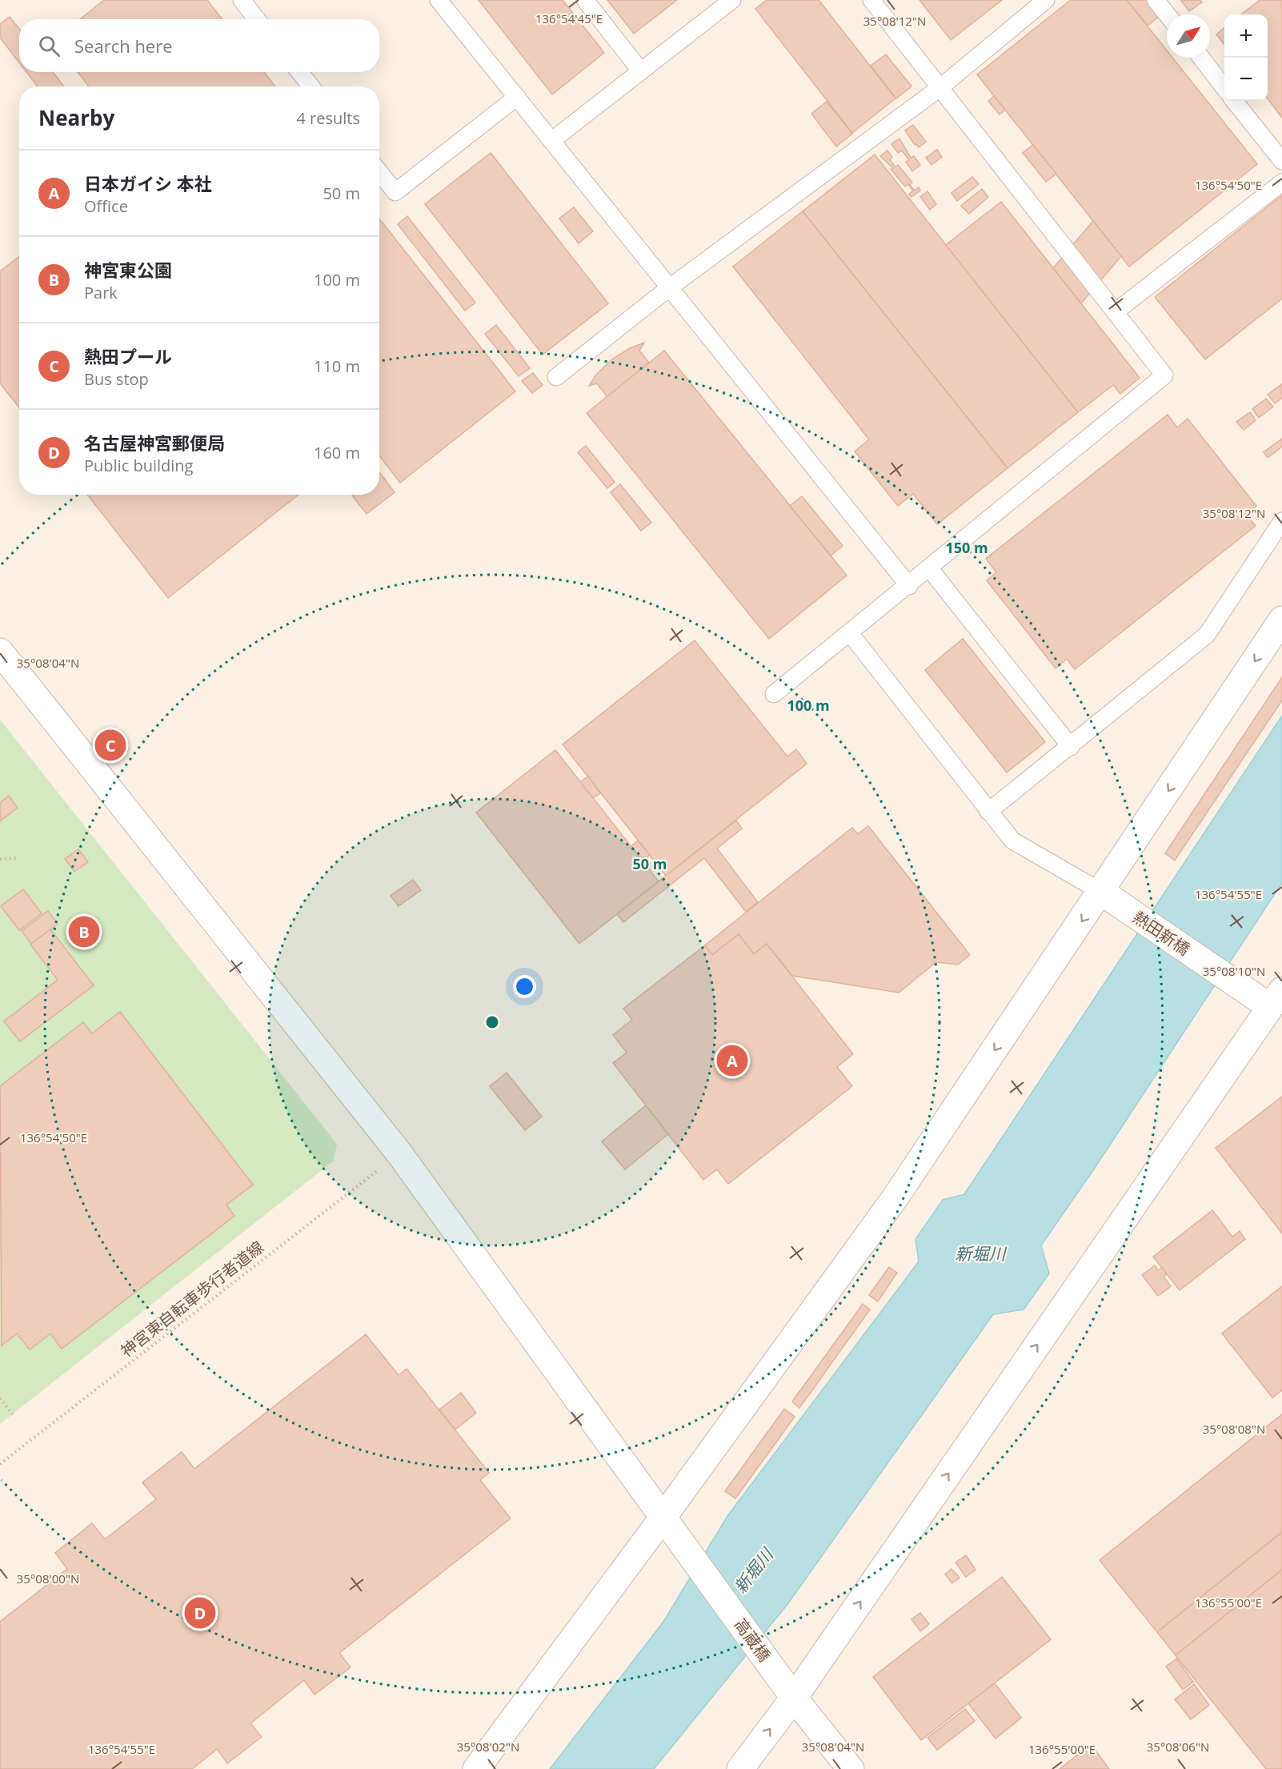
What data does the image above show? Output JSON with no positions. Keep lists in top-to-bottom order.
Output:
{
  "streets": {
    "street": ["熱田新橋", "高蔵橋"],
    "path": ["神宮東自転車歩行者道線"]
  },
  "crossings": [
    ["神宮東自転車歩行者道線", "高蔵橋"]
  ],
  "water": ["新堀川"],
  "north": "top right",
  "page": {
    "map_buttons": ["+", "−"],
    "search": "Search here",
    "heading": ["Nearby", "4 results"],
    "list": [
      {
        "mark": "A",
        "name": "日本ガイシ 本社",
        "note": "Office",
        "value": "50 m"
      },
      {
        "mark": "B",
        "name": "神宮東公園",
        "note": "Park",
        "value": "100 m"
      },
      {
        "mark": "C",
        "name": "熱田プール",
        "note": "Bus stop",
        "value": "110 m"
      },
      {
        "mark": "D",
        "name": "名古屋神宮郵便局",
        "note": "Public building",
        "value": "160 m"
      }
    ],
    "pins": [
      "C",
      "B",
      "A",
      "D"
    ]
  },
  "coordinates": [
    "136°54'45\"E",
    "35°08'12\"N",
    "136°54'50\"E",
    "35°08'04\"N",
    "136°54'55\"E",
    "35°08'10\"N",
    "35°08'08\"N",
    "35°08'00\"N",
    "136°55'00\"E",
    "35°08'02\"N",
    "35°08'06\"N"
  ],
  "rings": ["150 m", "100 m", "50 m"]
}
